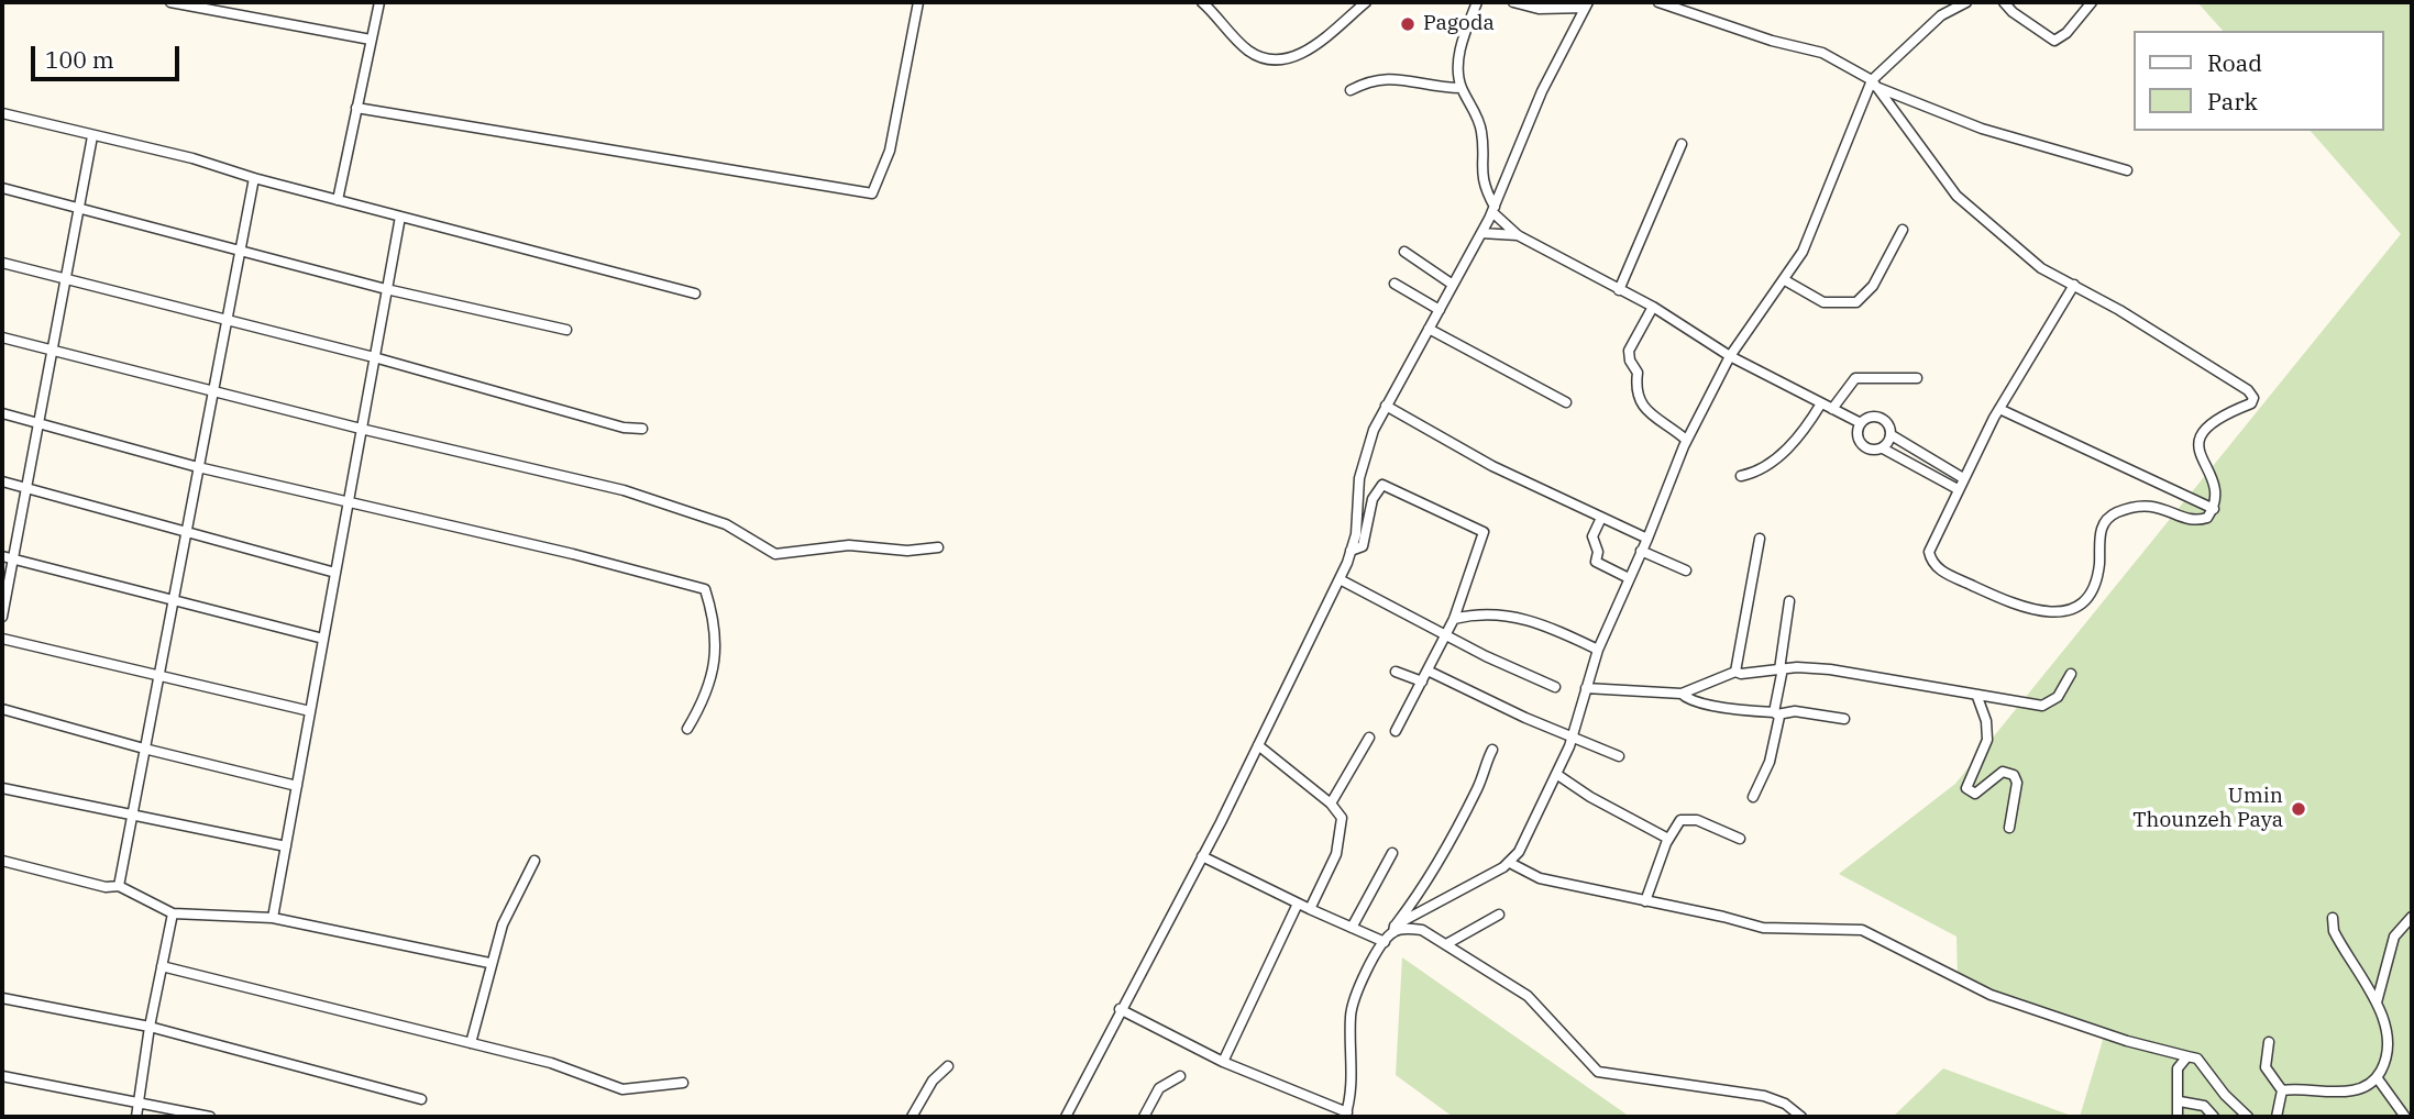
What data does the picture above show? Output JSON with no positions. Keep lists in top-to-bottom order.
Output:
{
  "places": ["Pagoda", "Umin Thounzeh Paya"],
  "legend": ["Road", "Park"],
  "scale_bar": "100 m"
}
